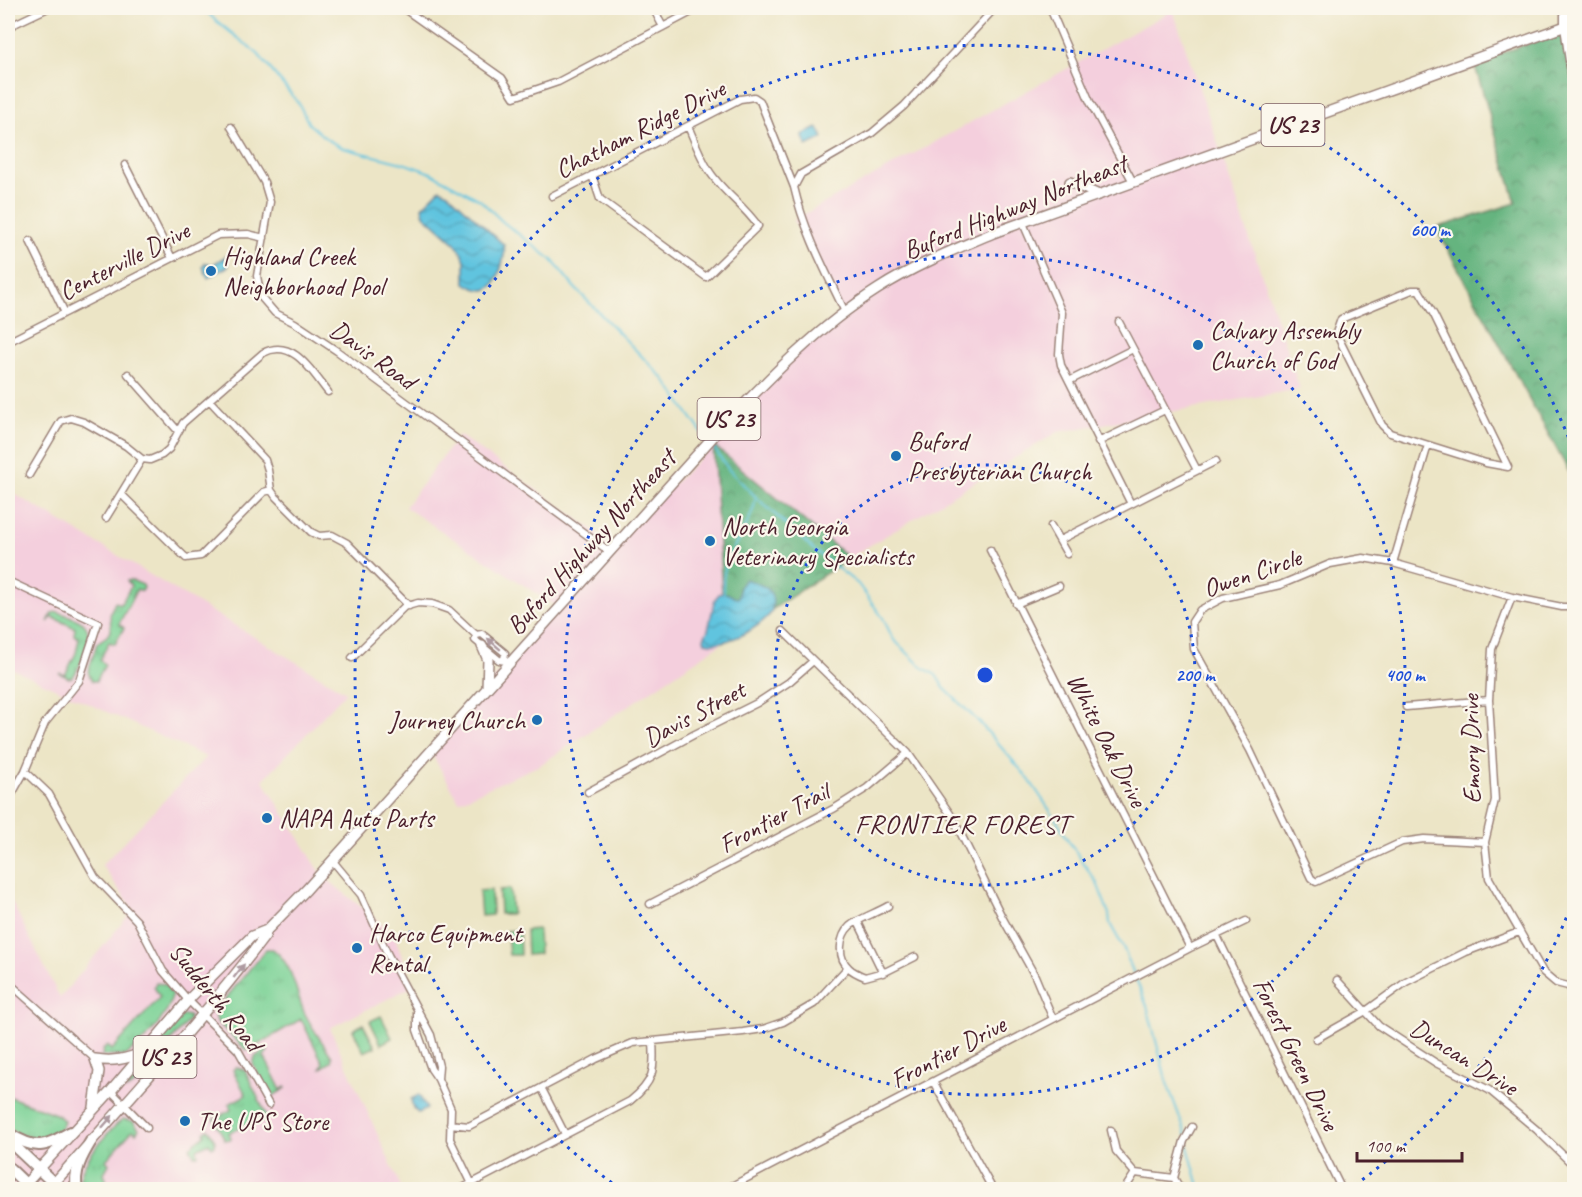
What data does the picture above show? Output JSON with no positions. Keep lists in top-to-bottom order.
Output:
{
  "streets": {
    "main road": ["US 23", "Buford Highway Northeast"],
    "street": [
      "Chatham Ridge Drive",
      "Centerville Drive",
      "Davis Road",
      "Owen Circle",
      "Davis Street",
      "White Oak Drive",
      "Emory Drive",
      "Frontier Trail",
      "Sudderth Road",
      "Frontier Drive",
      "Forest Green Drive",
      "Duncan Drive"
    ]
  },
  "crossings": [
    ["US 23", "Buford Highway Northeast"],
    ["US 23", "Sudderth Road"],
    ["Buford Highway Northeast", "Davis Road"],
    ["Centerville Drive", "Davis Road"],
    ["Owen Circle", "Emory Drive"],
    ["White Oak Drive", "Frontier Drive"],
    ["Frontier Drive", "Forest Green Drive"]
  ],
  "districts": ["FRONTIER FOREST"],
  "places": [
    "Highland Creek Neighborhood Pool",
    "Calvary Assembly Church of God",
    "Buford Presbyterian Church",
    "North Georgia Veterinary Specialists",
    "Journey Church",
    "NAPA Auto Parts",
    "Harco Equipment Rental",
    "The UPS Store"
  ],
  "scale_bar": "100 m",
  "rings": ["600 m", "200 m", "400 m"]
}
